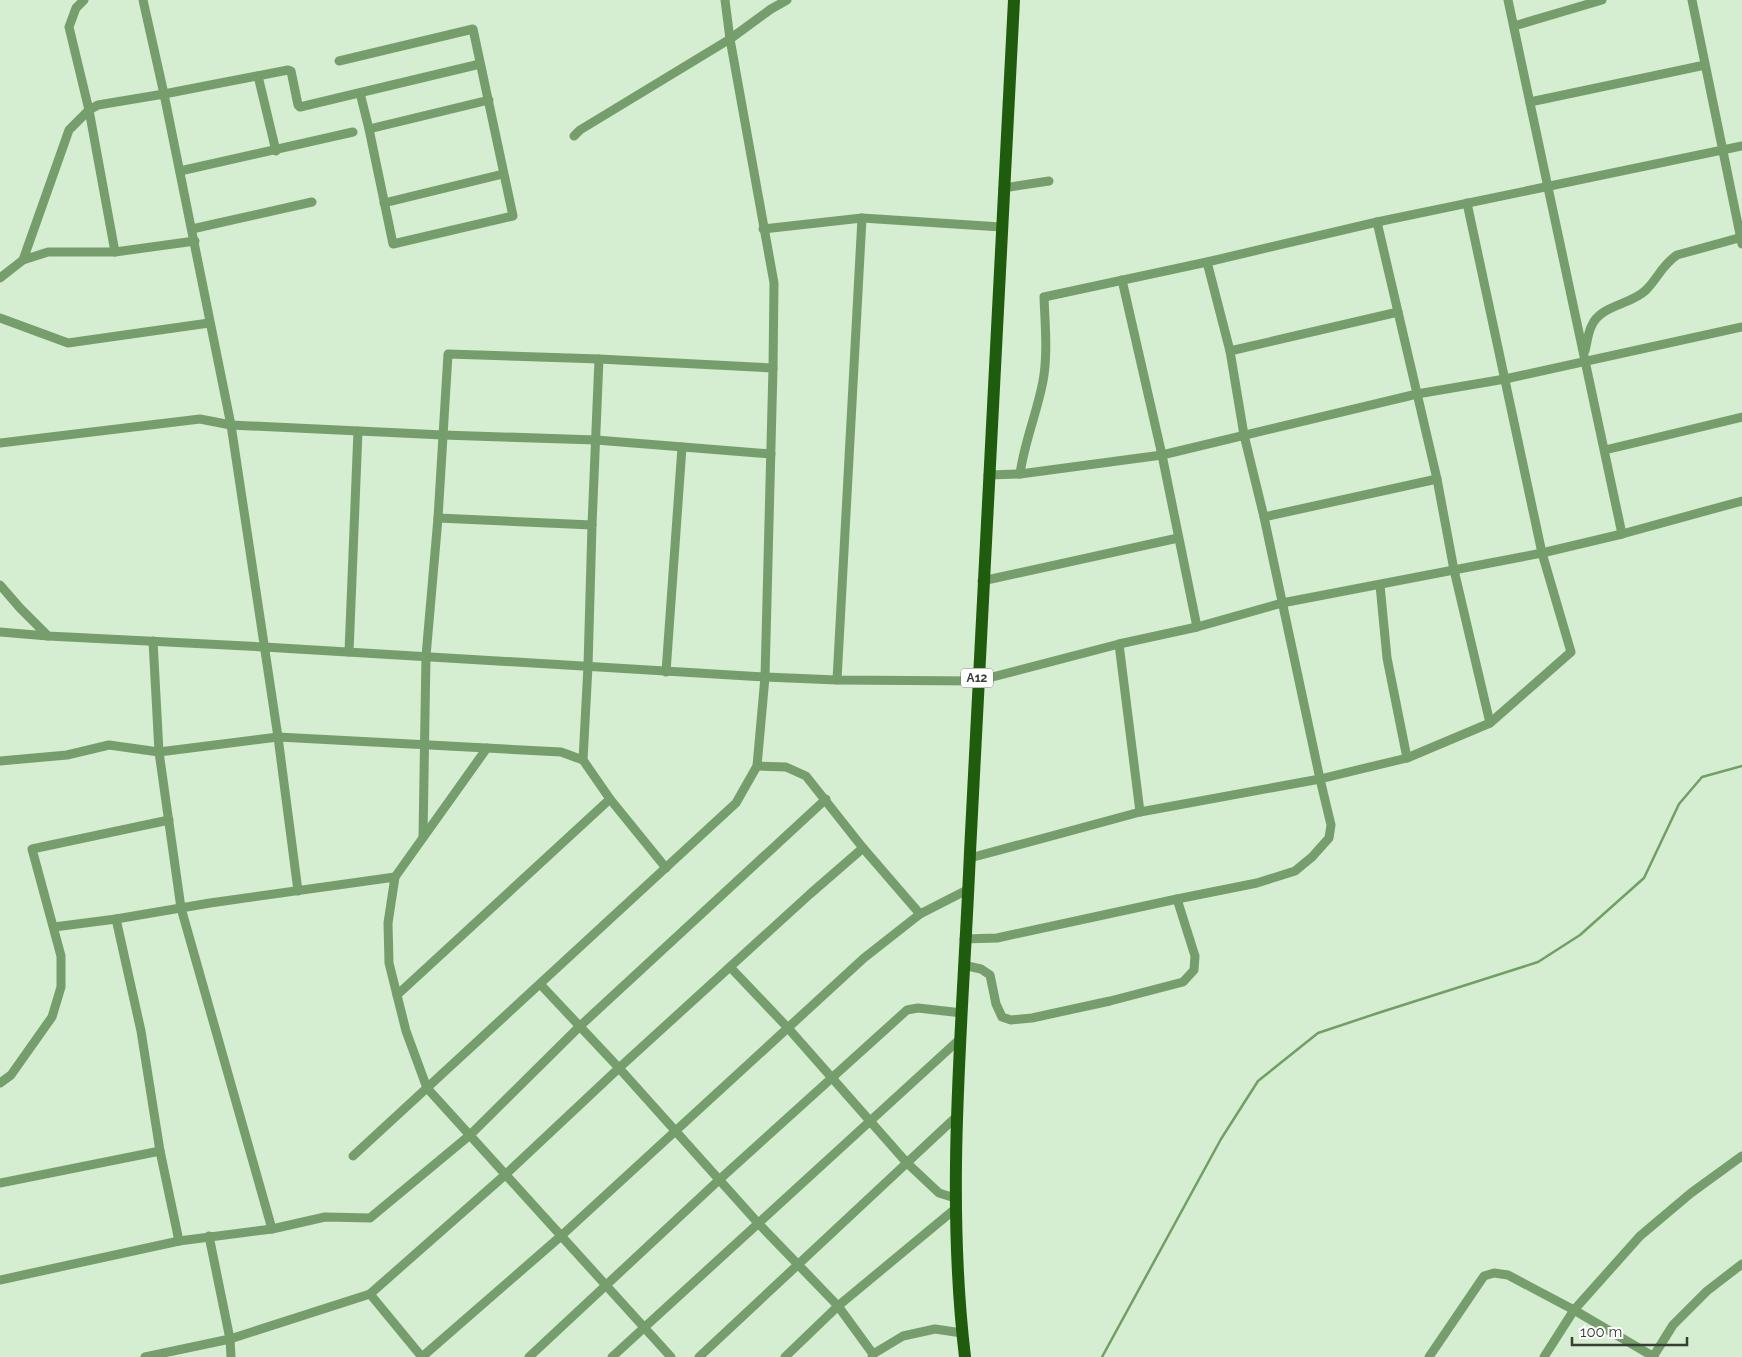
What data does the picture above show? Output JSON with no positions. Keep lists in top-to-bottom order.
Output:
{
  "streets": {
    "main road": ["A12"]
  },
  "scale_bar": "100 m"
}
